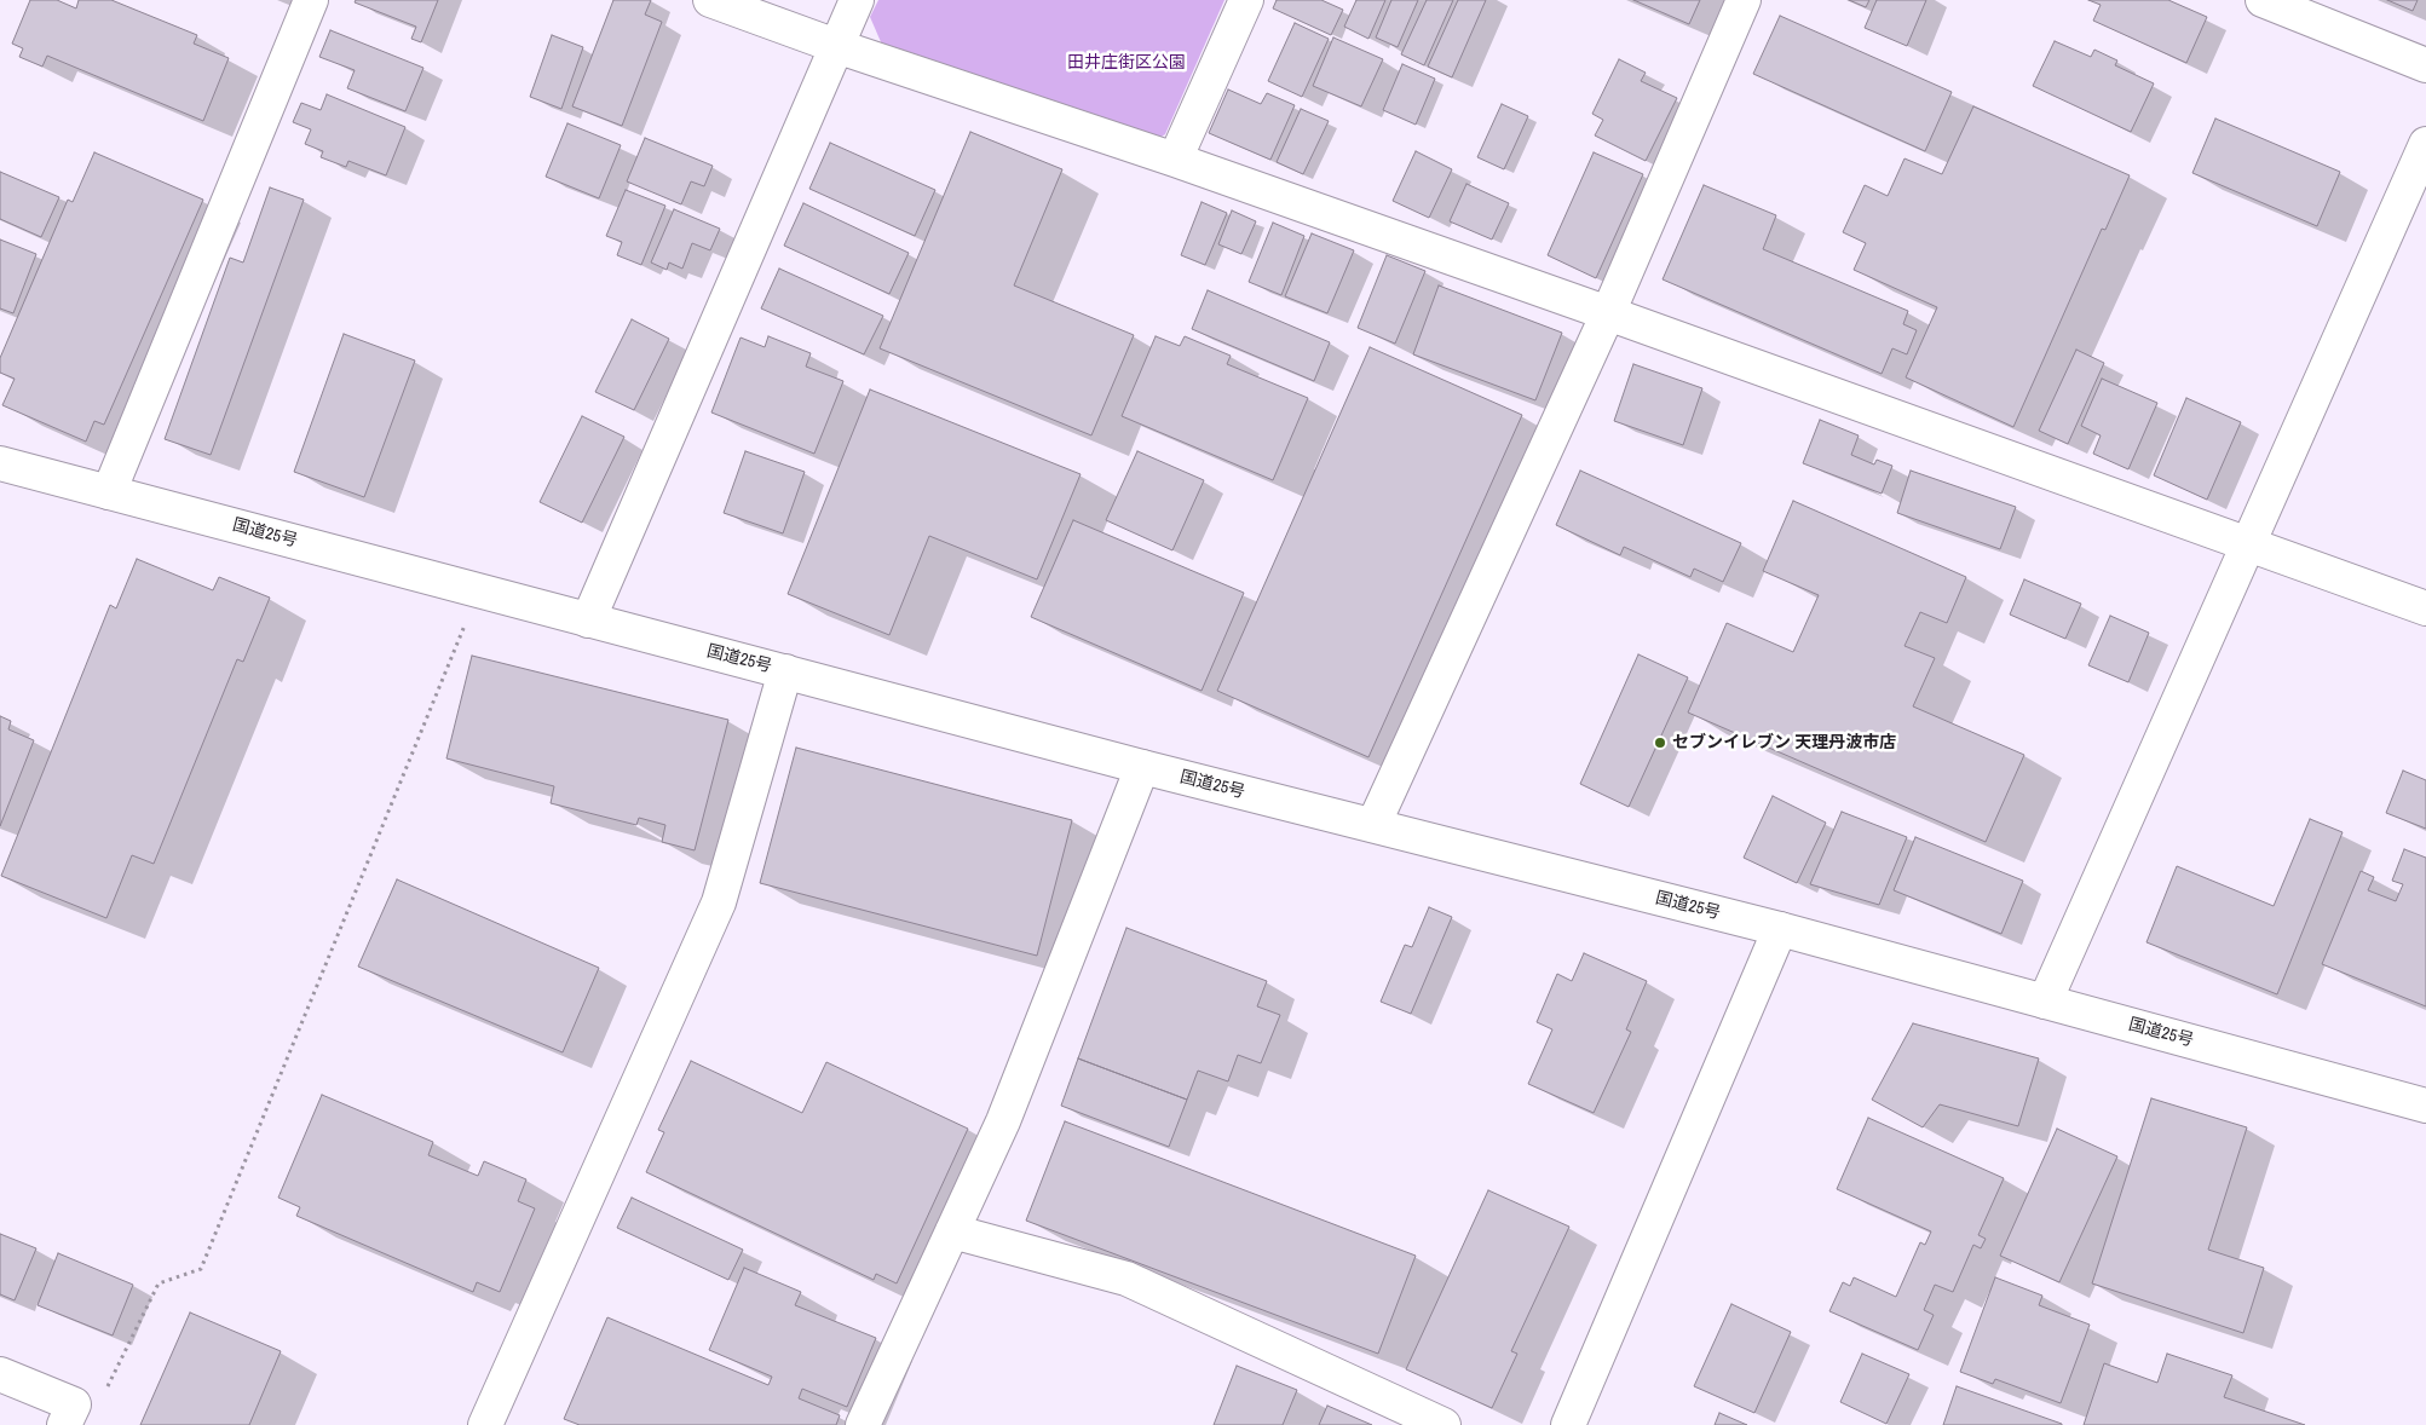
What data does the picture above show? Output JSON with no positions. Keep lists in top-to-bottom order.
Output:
{
  "streets": {
    "main road": ["国道25号"]
  },
  "parks": ["田井庄街区公園"],
  "places": ["セブンイレブン 天理丹波市店"]
}
